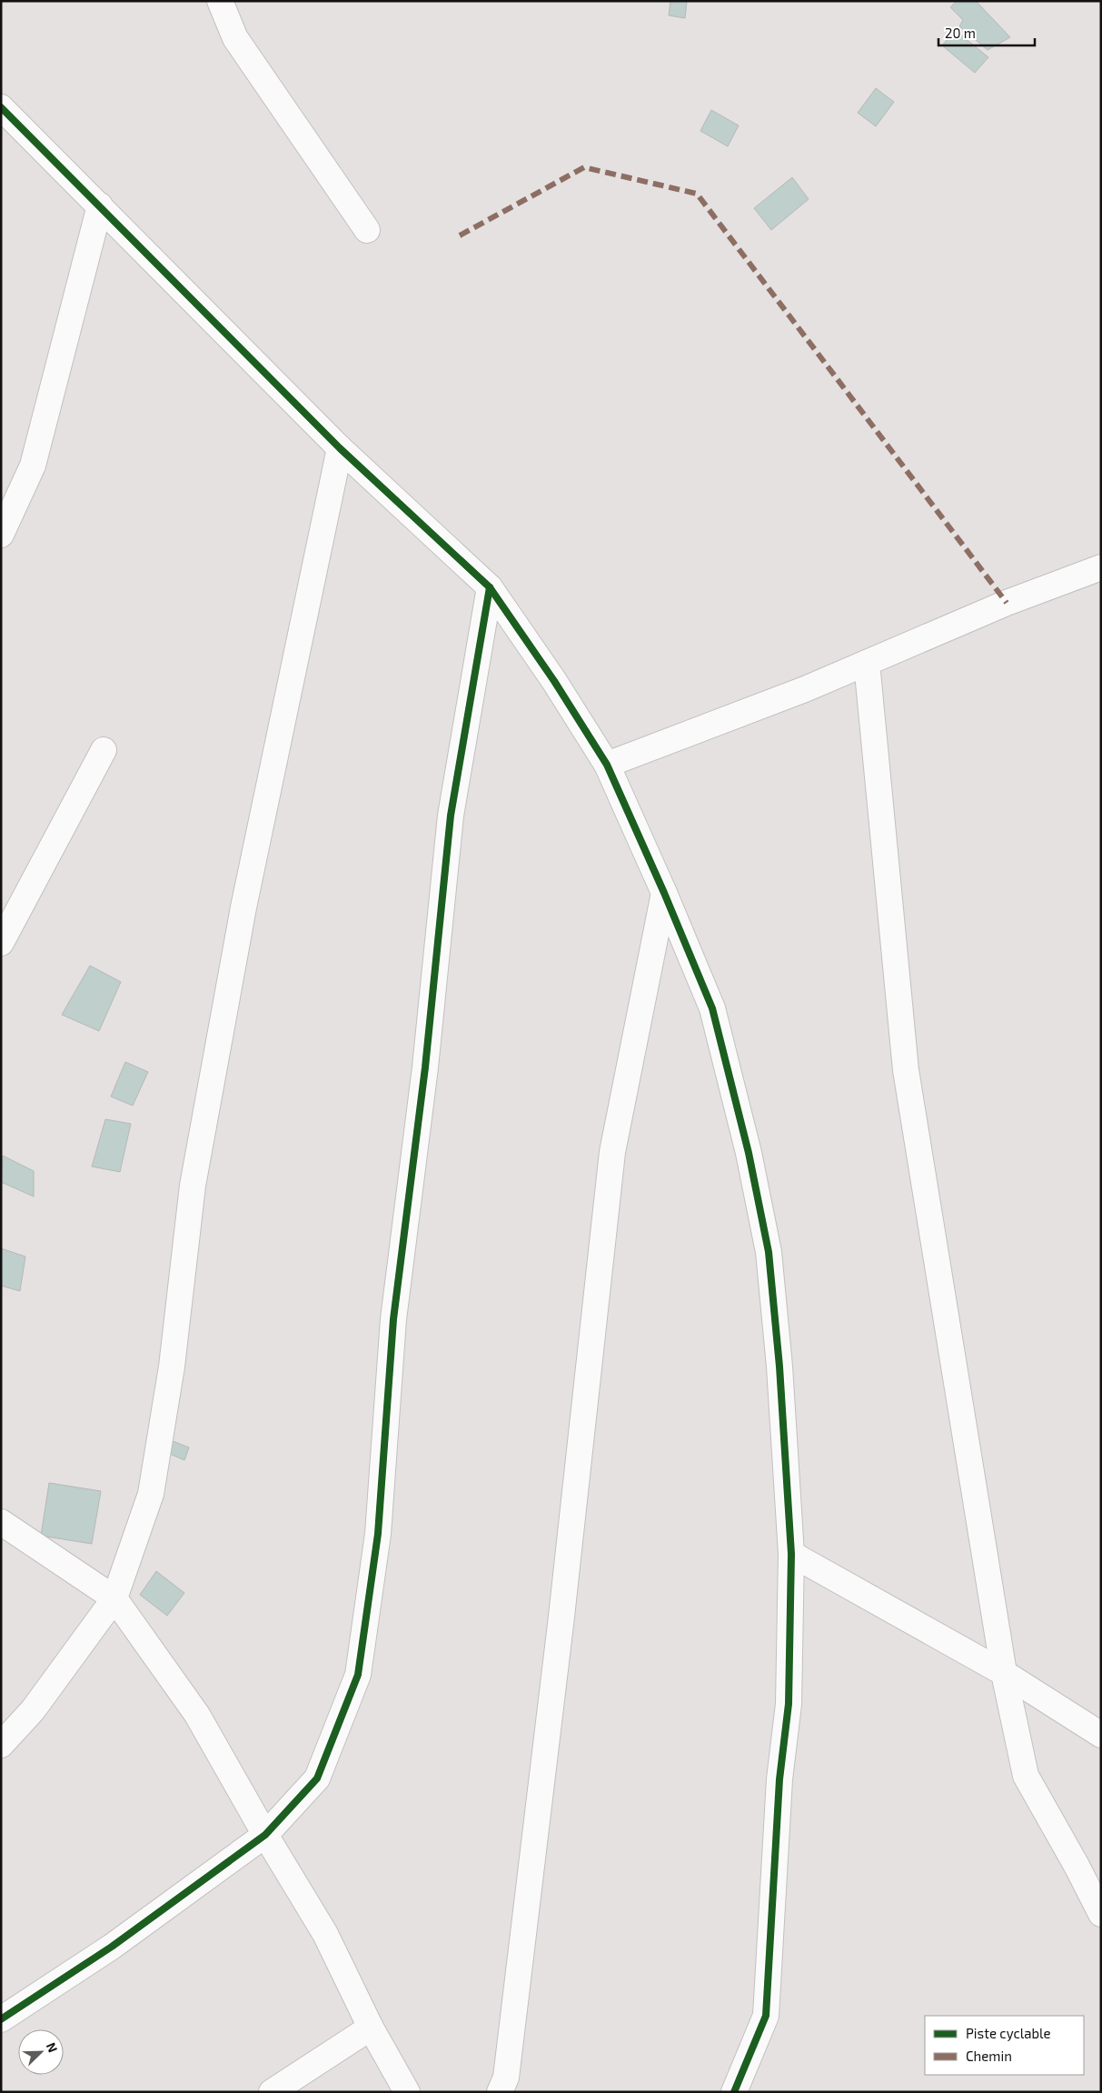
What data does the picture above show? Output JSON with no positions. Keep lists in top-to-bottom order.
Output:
{
  "legend": ["Piste cyclable", "Chemin"],
  "scale_bar": "20 m",
  "north": "top right"
}
